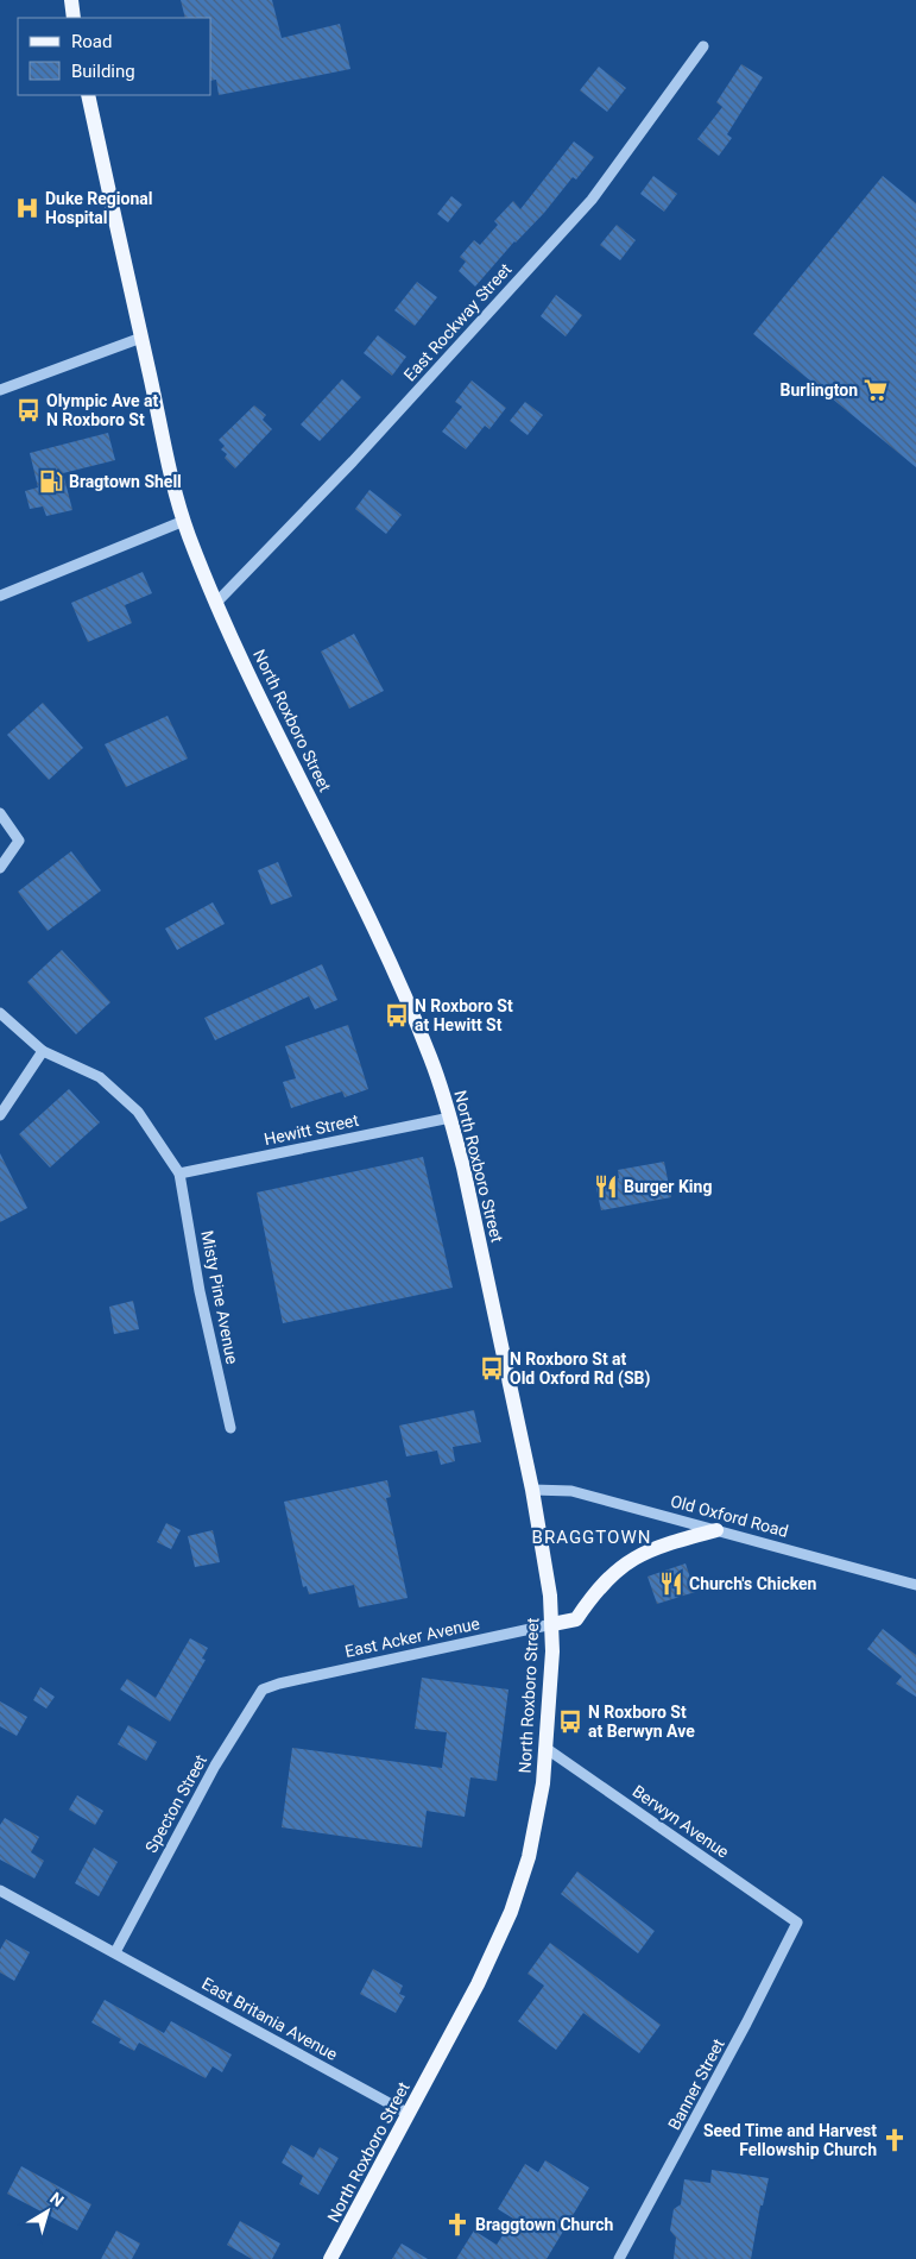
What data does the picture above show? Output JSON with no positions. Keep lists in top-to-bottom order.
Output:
{
  "streets": {
    "main road": ["North Roxboro Street"],
    "street": [
      "East Rockway Street",
      "Hewitt Street",
      "Misty Pine Avenue",
      "Old Oxford Road",
      "East Acker Avenue",
      "Specton Street",
      "Berwyn Avenue",
      "East Britania Avenue",
      "Banner Street"
    ]
  },
  "crossings": [
    ["East Rockway Street", "North Roxboro Street"],
    ["North Roxboro Street", "Hewitt Street"],
    ["North Roxboro Street", "Old Oxford Road"],
    ["North Roxboro Street", "East Acker Avenue"],
    ["North Roxboro Street", "Berwyn Avenue"],
    ["North Roxboro Street", "East Britania Avenue"],
    ["Hewitt Street", "Misty Pine Avenue"],
    ["East Acker Avenue", "Specton Street"],
    ["Specton Street", "East Britania Avenue"],
    ["Berwyn Avenue", "Banner Street"]
  ],
  "districts": ["BRAGGTOWN"],
  "places": {
    "hospital": ["Duke Regional Hospital"],
    "supermarket": ["Burlington"],
    "bus stop": [
      "Olympic Ave at N Roxboro St",
      "N Roxboro St at Hewitt St",
      "N Roxboro St at Old Oxford Rd (SB)",
      "N Roxboro St at Berwyn Ave"
    ],
    "fuel station": ["Bragtown Shell"],
    "restaurant": ["Burger King", "Church's Chicken"],
    "church": ["Seed Time and Harvest Fellowship Church", "Braggtown Church"]
  },
  "legend": ["Road", "Building"],
  "north": "top right"
}
